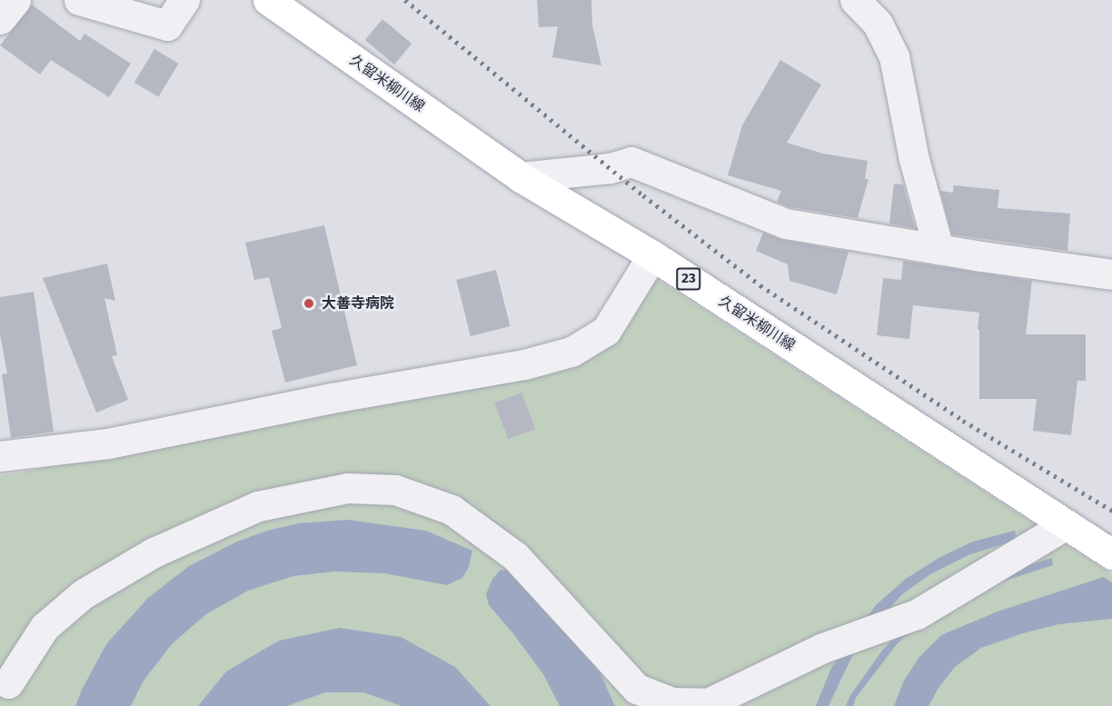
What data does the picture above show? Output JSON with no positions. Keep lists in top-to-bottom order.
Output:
{
  "streets": {
    "main road": ["久留米柳川線", "23"]
  },
  "places": ["大善寺病院"]
}
